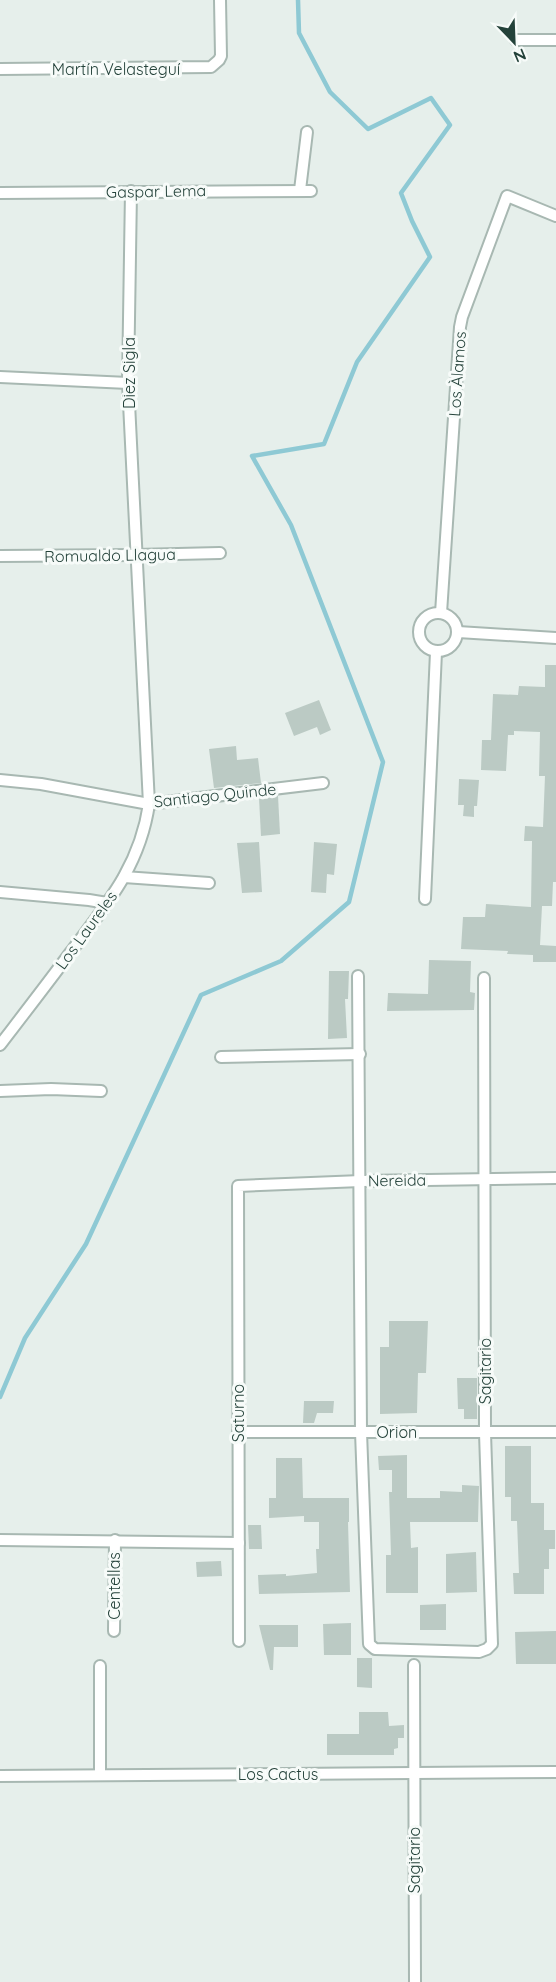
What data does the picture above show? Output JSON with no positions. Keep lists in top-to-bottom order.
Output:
{
  "streets": {
    "street": [
      "Martín Velasteguí",
      "Gaspar Lema",
      "Diez Sigla",
      "Los Àlamos",
      "Romualdo Llagua",
      "Santiago Quinde",
      "Los Laureles",
      "Nereida",
      "Sagitario",
      "Saturno",
      "Orion",
      "Centellas",
      "Los Cactus"
    ]
  },
  "crossings": [
    ["Gaspar Lema", "Diez Sigla"],
    ["Diez Sigla", "Romualdo Llagua"],
    ["Diez Sigla", "Santiago Quinde"],
    ["Diez Sigla", "Los Laureles"],
    ["Santiago Quinde", "Los Laureles"],
    ["Nereida", "Sagitario"],
    ["Nereida", "Saturno"],
    ["Sagitario", "Orion"],
    ["Sagitario", "Los Cactus"],
    ["Saturno", "Orion"]
  ],
  "north": "bottom right"
}
